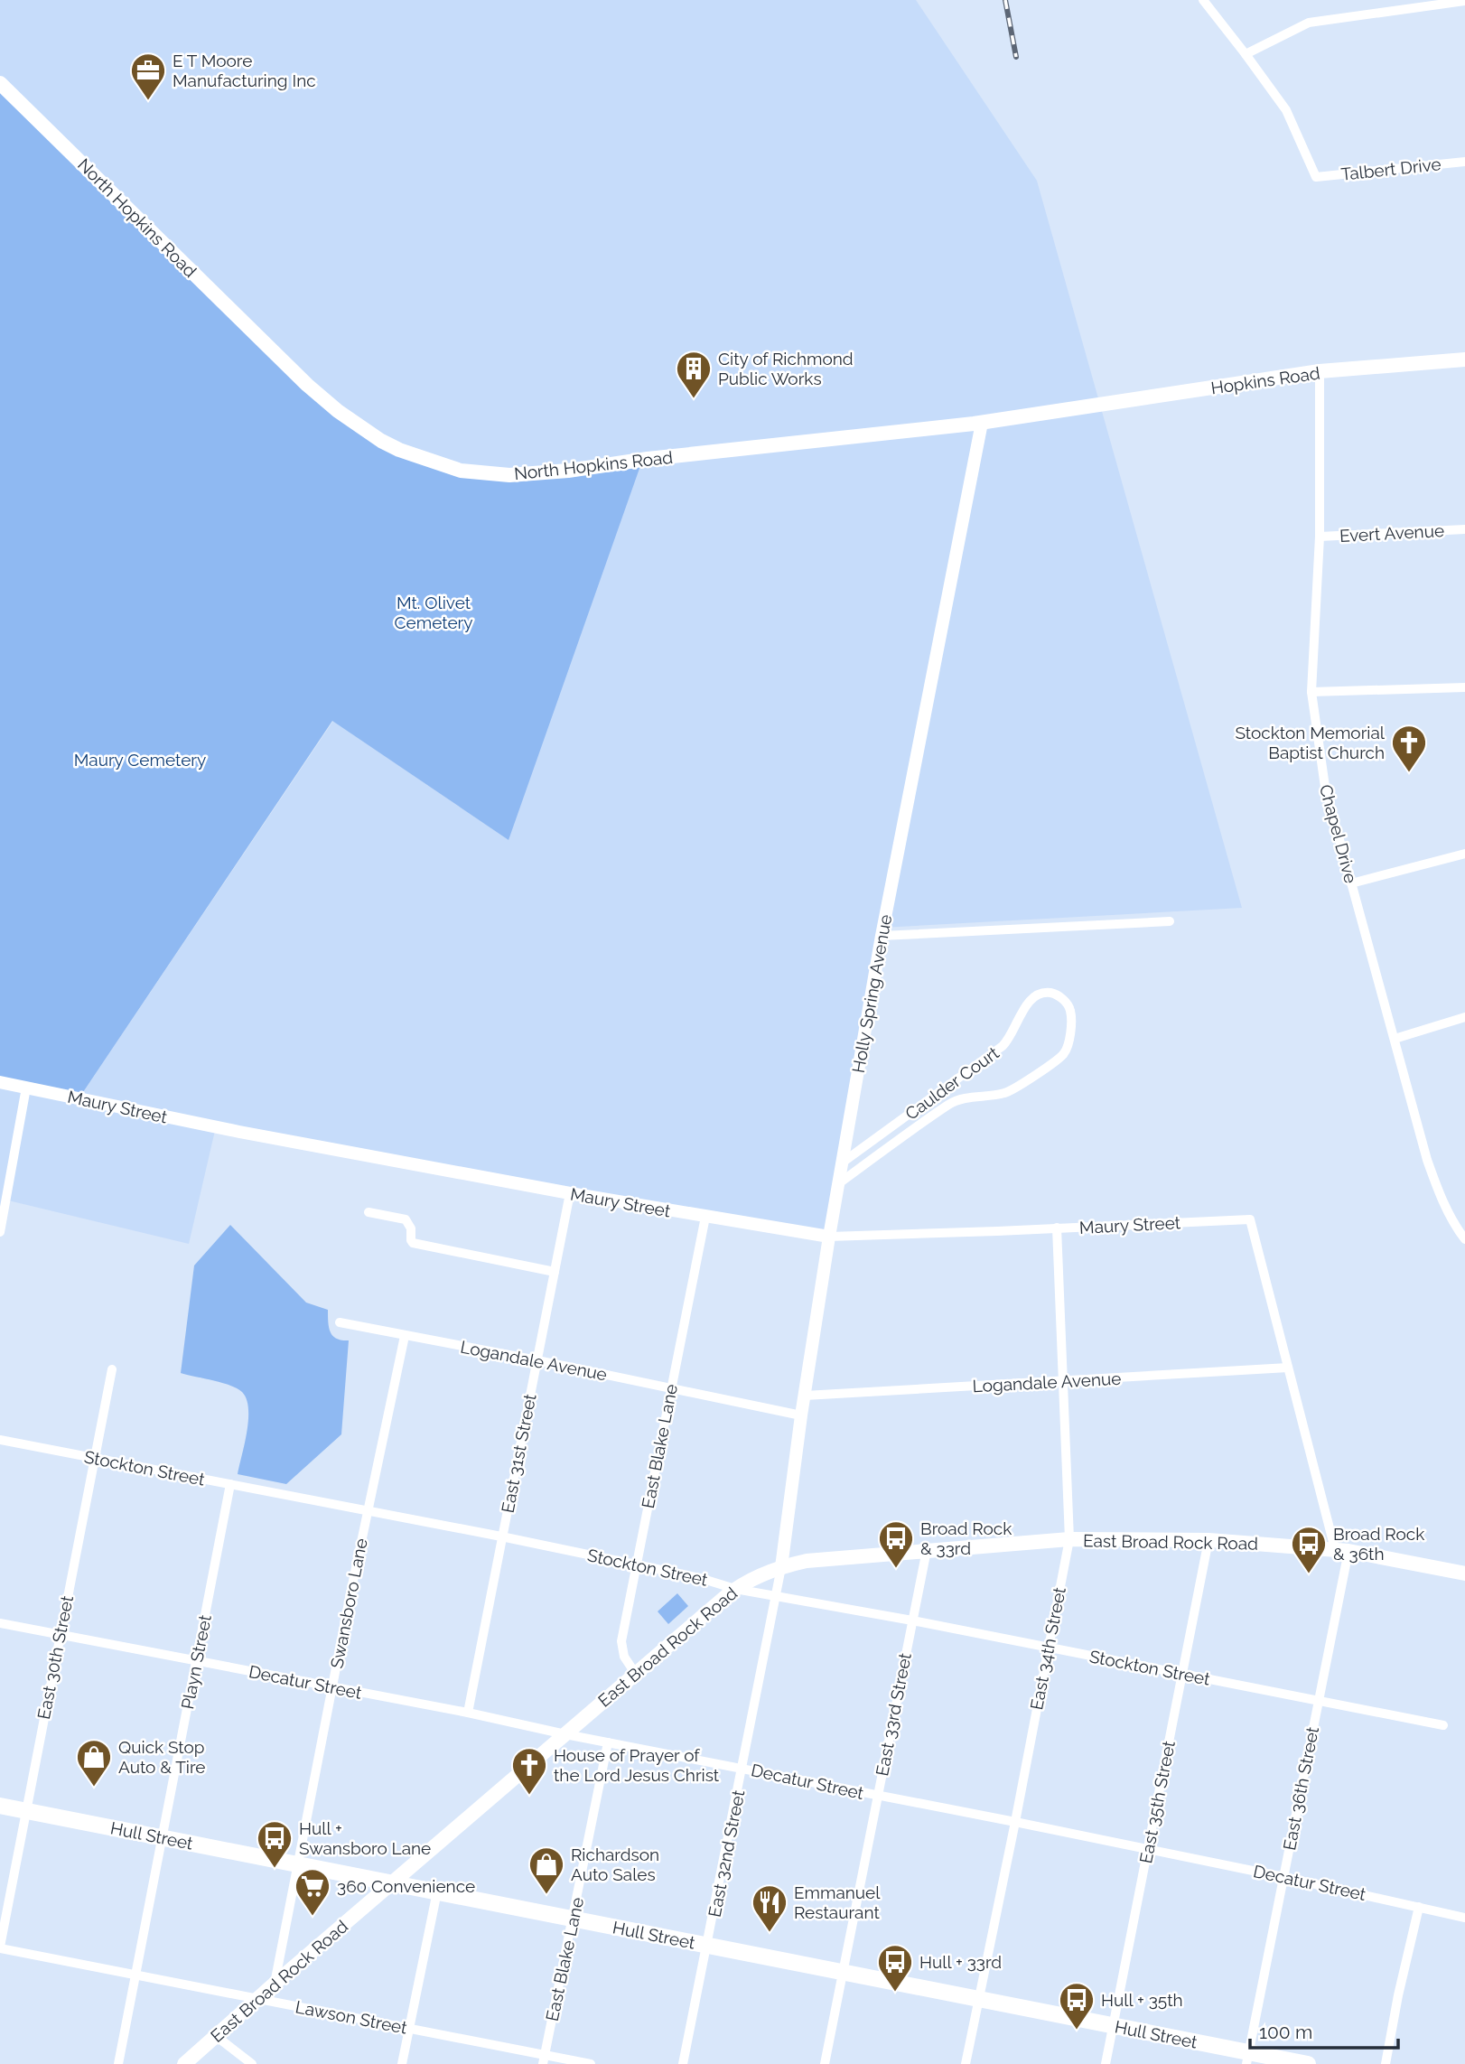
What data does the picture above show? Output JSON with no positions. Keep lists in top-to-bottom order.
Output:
{
  "streets": {
    "main road": [
      "North Hopkins Road",
      "Hopkins Road",
      "East Broad Rock Road",
      "Hull Street"
    ],
    "street": [
      "Talbert Drive",
      "Evert Avenue",
      "Chapel Drive",
      "Holly Spring Avenue",
      "Caulder Court",
      "Maury Street",
      "Logandale Avenue",
      "East Blake Lane",
      "East 31st Street",
      "Stockton Street",
      "Swansboro Lane",
      "East 34th Street",
      "East 30th Street",
      "Playn Street",
      "Decatur Street",
      "East 33rd Street",
      "East 36th Street",
      "East 35th Street",
      "East 32nd Street",
      "Lawson Street"
    ]
  },
  "crossings": [
    ["North Hopkins Road", "Hopkins Road"],
    ["North Hopkins Road", "Holly Spring Avenue"],
    ["Hopkins Road", "Chapel Drive"],
    ["Evert Avenue", "Chapel Drive"],
    ["Holly Spring Avenue", "Caulder Court"],
    ["Holly Spring Avenue", "Maury Street"],
    ["Holly Spring Avenue", "Logandale Avenue"],
    ["Holly Spring Avenue", "East Broad Rock Road"],
    ["Holly Spring Avenue", "East 32nd Street"],
    ["Maury Street", "East Blake Lane"],
    ["Maury Street", "East 31st Street"],
    ["Maury Street", "East 34th Street"],
    ["Maury Street", "East 36th Street"],
    ["Logandale Avenue", "East Blake Lane"],
    ["Logandale Avenue", "East 31st Street"],
    ["Logandale Avenue", "Swansboro Lane"],
    ["Logandale Avenue", "East 34th Street"],
    ["Logandale Avenue", "East 36th Street"],
    ["East Blake Lane", "Stockton Street"],
    ["East Blake Lane", "East Broad Rock Road"],
    ["East Blake Lane", "Decatur Street"],
    ["East Blake Lane", "Hull Street"],
    ["East Blake Lane", "Lawson Street"],
    ["East 31st Street", "Stockton Street"],
    ["East 31st Street", "Decatur Street"],
    ["Stockton Street", "East Broad Rock Road"],
    ["Stockton Street", "Swansboro Lane"],
    ["Stockton Street", "East 34th Street"],
    ["Stockton Street", "East 30th Street"],
    ["Stockton Street", "Playn Street"],
    ["Stockton Street", "East 33rd Street"],
    ["Stockton Street", "East 36th Street"],
    ["Stockton Street", "East 35th Street"],
    ["Stockton Street", "East 32nd Street"],
    ["East Broad Rock Road", "Swansboro Lane"],
    ["East Broad Rock Road", "East 34th Street"],
    ["East Broad Rock Road", "Decatur Street"],
    ["East Broad Rock Road", "East 33rd Street"],
    ["East Broad Rock Road", "East 36th Street"],
    ["East Broad Rock Road", "East 35th Street"],
    ["East Broad Rock Road", "Hull Street"],
    ["East Broad Rock Road", "East 32nd Street"],
    ["East Broad Rock Road", "Lawson Street"],
    ["Swansboro Lane", "Decatur Street"],
    ["Swansboro Lane", "Hull Street"],
    ["East 34th Street", "Decatur Street"],
    ["East 34th Street", "Hull Street"],
    ["East 30th Street", "Decatur Street"],
    ["East 30th Street", "Hull Street"],
    ["East 30th Street", "Lawson Street"],
    ["Playn Street", "Decatur Street"],
    ["Playn Street", "Hull Street"],
    ["Playn Street", "Lawson Street"],
    ["Decatur Street", "East 33rd Street"],
    ["Decatur Street", "East 36th Street"],
    ["Decatur Street", "East 35th Street"],
    ["Decatur Street", "East 32nd Street"],
    ["East 33rd Street", "Hull Street"],
    ["East 36th Street", "Hull Street"],
    ["East 35th Street", "Hull Street"],
    ["Hull Street", "East 32nd Street"]
  ],
  "parks": ["Mt. Olivet Cemetery", "Maury Cemetery"],
  "places": {
    "office": ["E T Moore Manufacturing Inc"],
    "building": ["City of Richmond Public Works"],
    "church": ["Stockton Memorial Baptist Church", "House of Prayer of the Lord Jesus Christ"],
    "bus stop": [
      "Broad Rock & 33rd",
      "Broad Rock & 36th",
      "Hull + Swansboro Lane",
      "Hull + 33rd",
      "Hull + 35th"
    ],
    "shop": ["Quick Stop Auto & Tire", "Richardson Auto Sales"],
    "supermarket": ["360 Convenience"],
    "restaurant": ["Emmanuel Restaurant"]
  },
  "scale_bar": "100 m"
}
